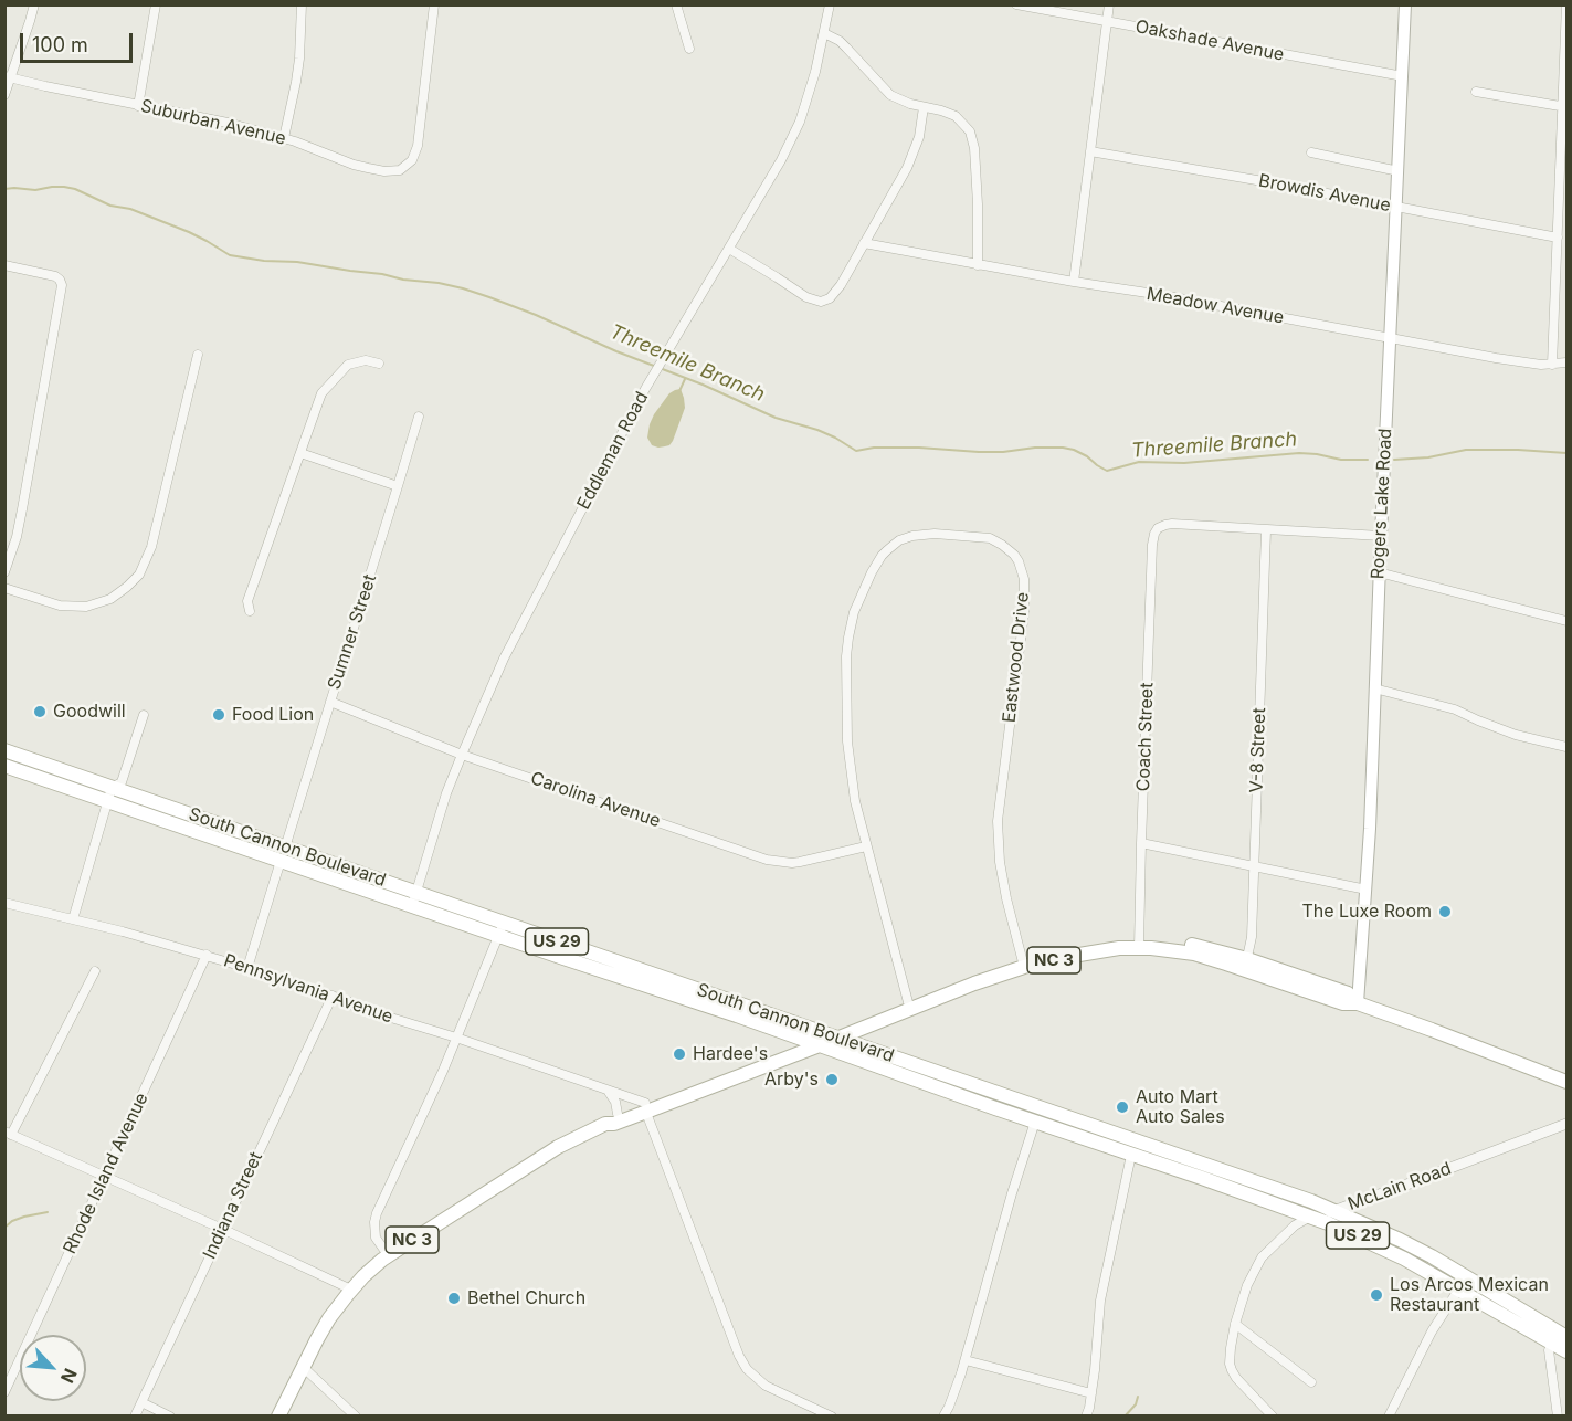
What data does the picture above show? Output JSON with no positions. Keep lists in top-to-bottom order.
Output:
{
  "streets": {
    "main road": [
      "Rogers Lake Road",
      "South Cannon Boulevard",
      "US 29",
      "NC 3"
    ],
    "street": [
      "Oakshade Avenue",
      "Suburban Avenue",
      "Browdis Avenue",
      "Meadow Avenue",
      "Eddleman Road",
      "Sumner Street",
      "Eastwood Drive",
      "Coach Street",
      "V-8 Street",
      "Carolina Avenue",
      "Pennsylvania Avenue",
      "Rhode Island Avenue",
      "McLain Road",
      "Indiana Street"
    ]
  },
  "crossings": [
    ["Oakshade Avenue", "Rogers Lake Road"],
    ["Browdis Avenue", "Rogers Lake Road"],
    ["Meadow Avenue", "Rogers Lake Road"],
    ["Eddleman Road", "Carolina Avenue"],
    ["Eddleman Road", "South Cannon Boulevard"],
    ["Rogers Lake Road", "NC 3"],
    ["Sumner Street", "Carolina Avenue"],
    ["Sumner Street", "South Cannon Boulevard"],
    ["Sumner Street", "Pennsylvania Avenue"],
    ["Eastwood Drive", "Carolina Avenue"],
    ["Eastwood Drive", "NC 3"],
    ["Coach Street", "V-8 Street"],
    ["Coach Street", "NC 3"],
    ["V-8 Street", "NC 3"],
    ["South Cannon Boulevard", "US 29"],
    ["South Cannon Boulevard", "NC 3"],
    ["South Cannon Boulevard", "McLain Road"],
    ["NC 3", "Pennsylvania Avenue"],
    ["Pennsylvania Avenue", "Rhode Island Avenue"],
    ["Pennsylvania Avenue", "Indiana Street"]
  ],
  "water": ["Threemile Branch"],
  "places": [
    "Goodwill",
    "Food Lion",
    "The Luxe Room",
    "Hardee's",
    "Arby's",
    "Auto Mart Auto Sales",
    "Los Arcos Mexican Restaurant",
    "Bethel Church"
  ],
  "scale_bar": "100 m",
  "north": "bottom right"
}
